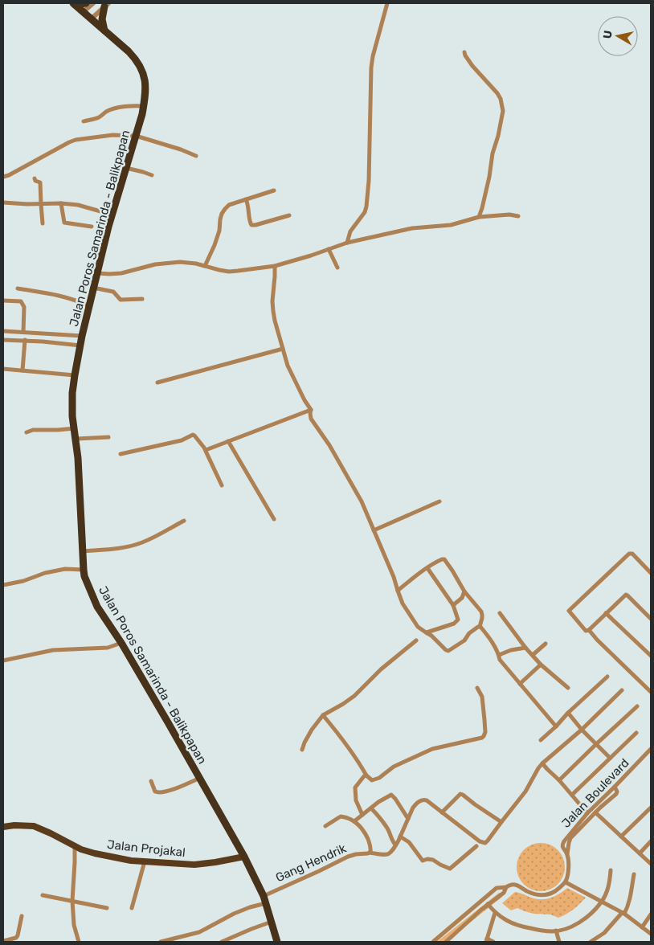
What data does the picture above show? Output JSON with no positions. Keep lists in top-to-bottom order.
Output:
{
  "streets": {
    "highway": ["Jalan Poros Samarinda - Balikpapan"],
    "main road": ["Jalan Projakal"],
    "street": ["Jalan Boulevard", "Gang Hendrik"]
  },
  "crossings": [
    ["Jalan Poros Samarinda - Balikpapan", "Jalan Projakal"],
    ["Jalan Poros Samarinda - Balikpapan", "Gang Hendrik"]
  ],
  "north": "left"
}
